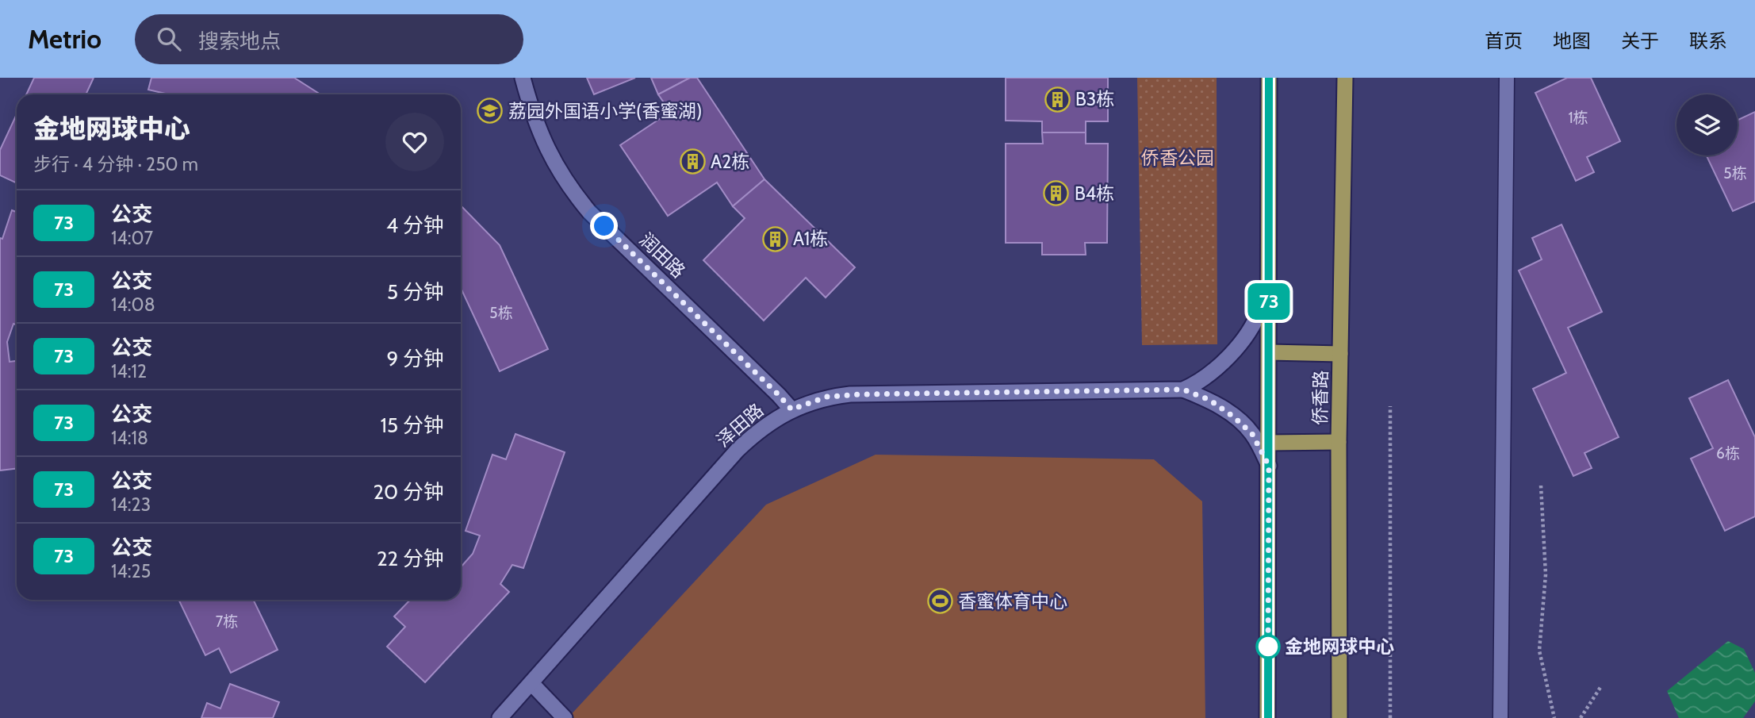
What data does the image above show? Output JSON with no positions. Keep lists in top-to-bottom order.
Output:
{
  "streets": {
    "main road": ["侨香路"],
    "street": ["润田路", "泽田路"]
  },
  "crossings": [
    ["润田路", "泽田路"]
  ],
  "parks": ["侨香公园"],
  "places": {
    "building": [
      "B3栋",
      "A2栋",
      "B4栋",
      "A1栋"
    ],
    "school or university": ["荔园外国语小学(香蜜湖)"],
    "sports": ["香蜜体育中心"],
    "other": ["金地网球中心"]
  },
  "lines": ["bus line 73"],
  "house_numbers": [
    "1栋",
    "5栋",
    "5栋",
    "6栋",
    "7栋"
  ],
  "page": {
    "header": "Metrio",
    "search": "搜索地点",
    "nav": [
      "首页",
      "地图",
      "关于",
      "联系"
    ],
    "on_map": "73",
    "heading": ["金地网球中心", "步行 · 4 分钟 · 250 m"],
    "list": [
      {
        "mark": "73",
        "name": "公交",
        "note": "14:07",
        "value": "4 分钟"
      },
      {
        "mark": "73",
        "name": "公交",
        "note": "14:08",
        "value": "5 分钟"
      },
      {
        "mark": "73",
        "name": "公交",
        "note": "14:12",
        "value": "9 分钟"
      },
      {
        "mark": "73",
        "name": "公交",
        "note": "14:18",
        "value": "15 分钟"
      },
      {
        "mark": "73",
        "name": "公交",
        "note": "14:23",
        "value": "20 分钟"
      },
      {
        "mark": "73",
        "name": "公交",
        "note": "14:25",
        "value": "22 分钟"
      }
    ]
  }
}
